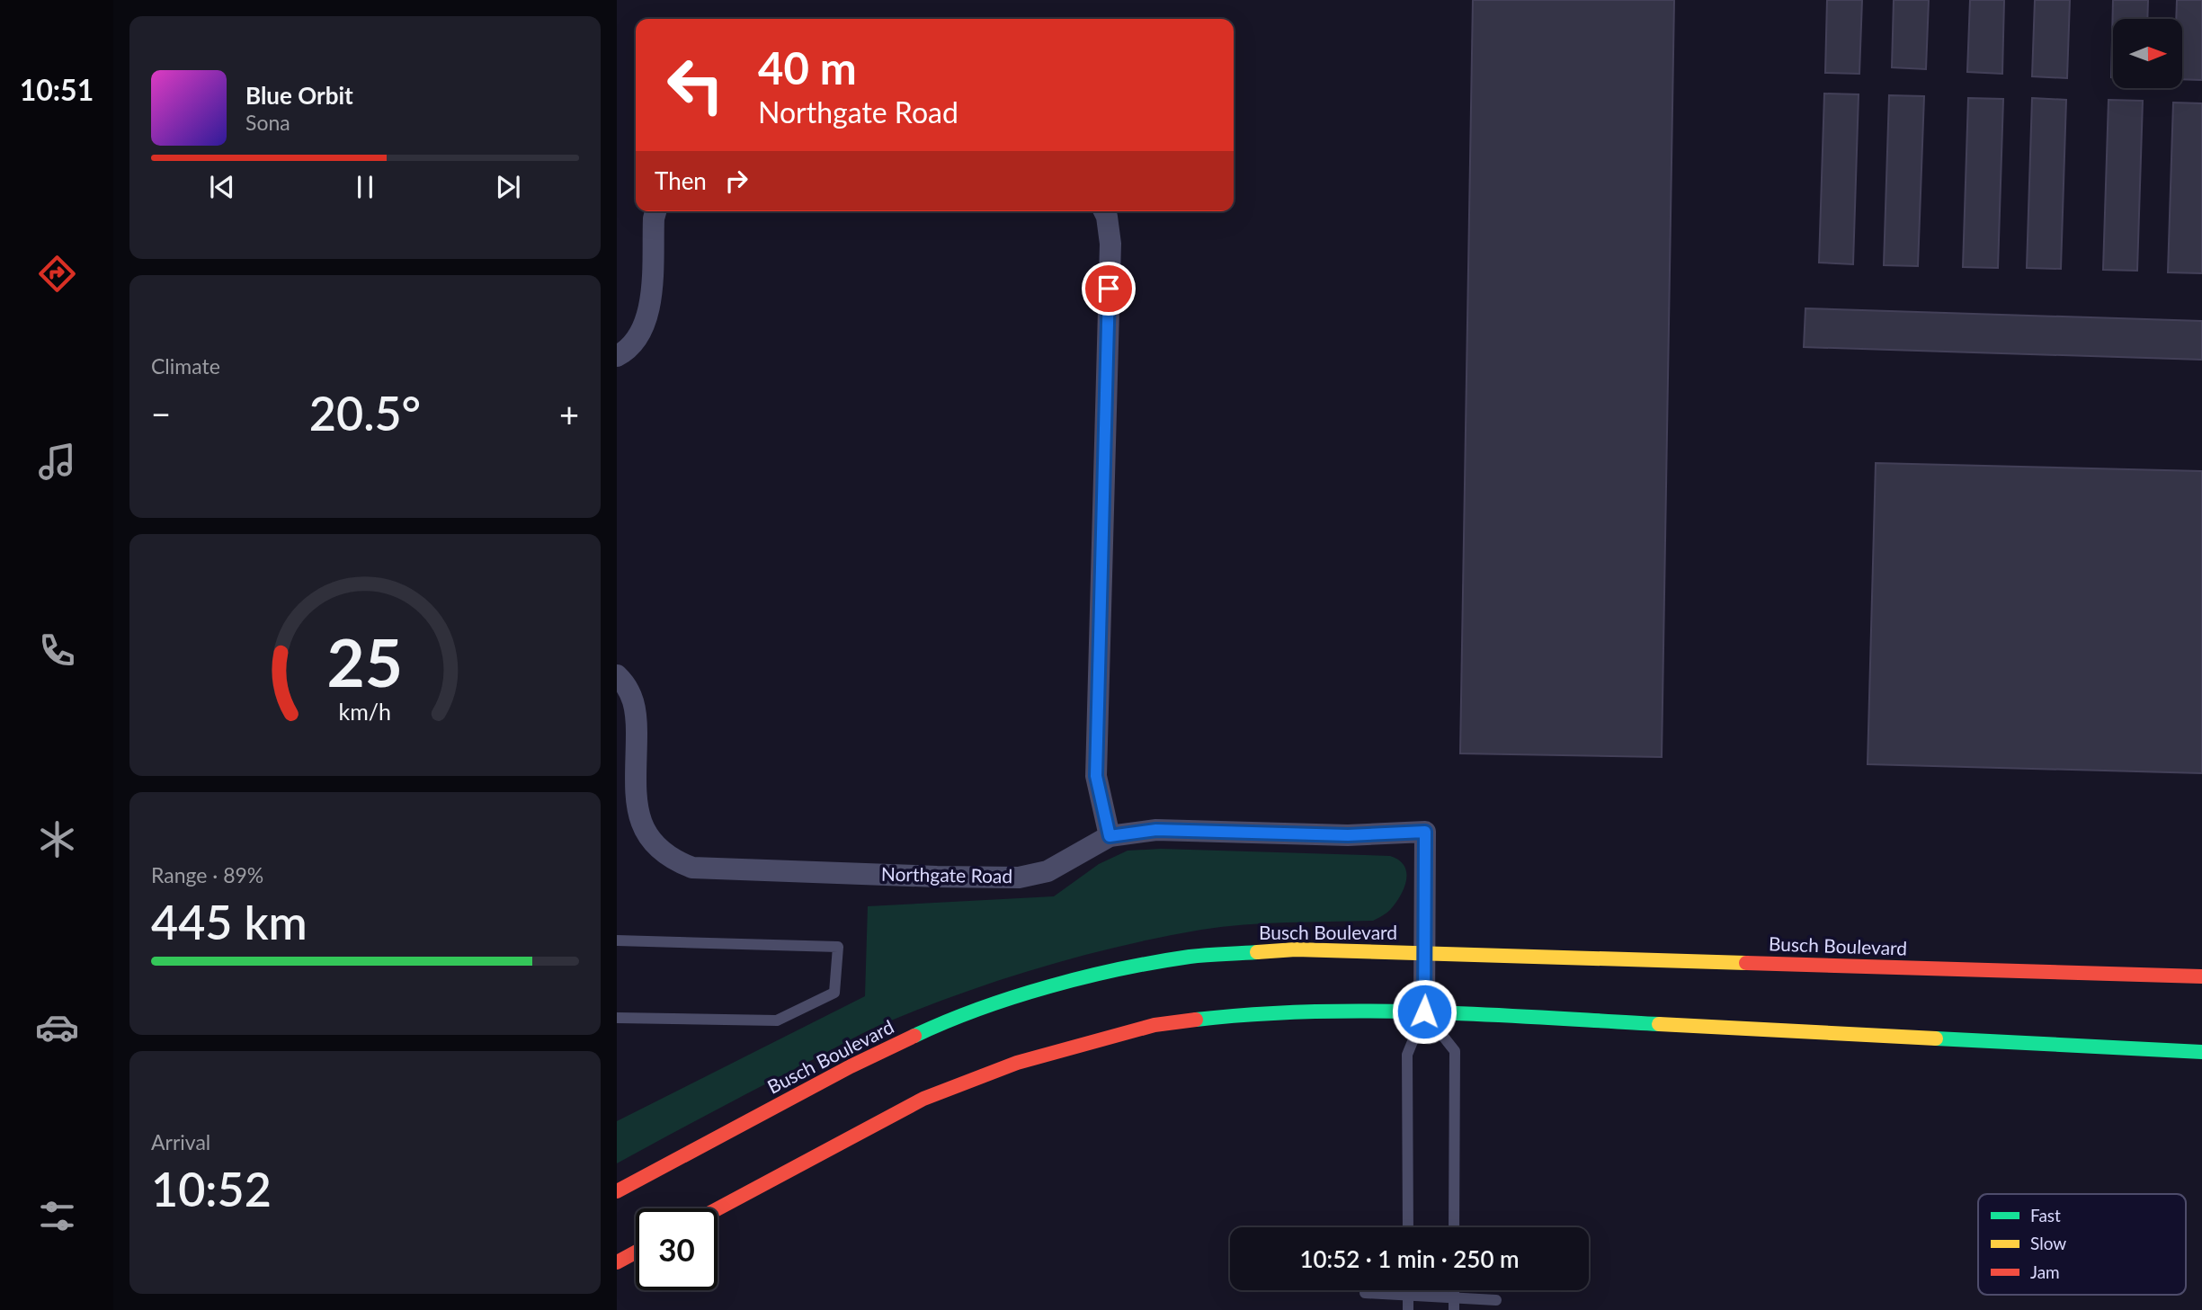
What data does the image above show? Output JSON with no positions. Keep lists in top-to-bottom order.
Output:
{
  "streets": {
    "main road": ["Busch Boulevard"],
    "street": ["Northgate Road"]
  },
  "crossings": [
    ["Northgate Road", "Busch Boulevard"]
  ],
  "legend": ["Fast", "Slow", "Jam"],
  "north": "right",
  "page": {
    "tabs": "10:51",
    "turn": ["40 m", "Northgate Road"],
    "song": ["Blue Orbit", "Sona"],
    "then": "Then",
    "tile": [
      "Climate",
      ["Range · 89%", "445 km"],
      ["Arrival", "10:52"]
    ],
    "heat": ["−", "20.5°", "+"],
    "limit": "30",
    "trip": "10:52 · 1 min · 250 m",
    "gauge": ["25", "km/h"]
  }
}
